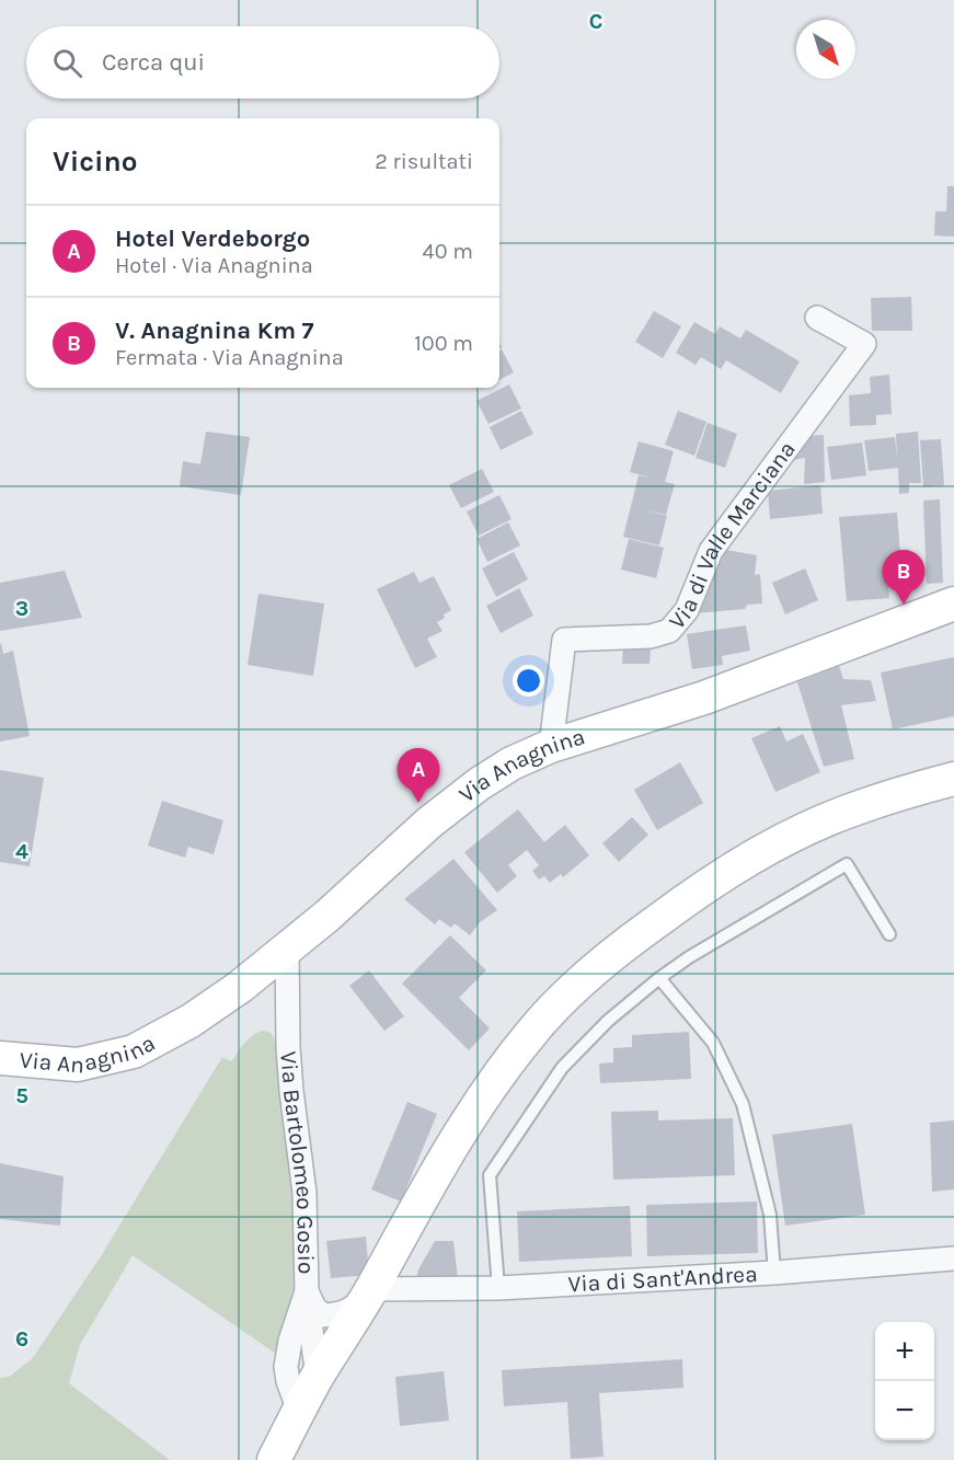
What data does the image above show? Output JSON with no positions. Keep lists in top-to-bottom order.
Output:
{
  "streets": {
    "main road": ["Via Anagnina"],
    "street": ["Via di Valle Marciana", "Via Bartolomeo Gosio", "Via di Sant'Andrea"]
  },
  "crossings": [
    ["Via di Valle Marciana", "Via Anagnina"],
    ["Via Anagnina", "Via Bartolomeo Gosio"]
  ],
  "north": "bottom right",
  "page": {
    "search": "Cerca qui",
    "heading": ["Vicino", "2 risultati"],
    "list": [
      {
        "mark": "A",
        "name": "Hotel Verdeborgo",
        "note": "Hotel · Via Anagnina",
        "value": "40 m"
      },
      {
        "mark": "B",
        "name": "V. Anagnina Km 7",
        "note": "Fermata · Via Anagnina",
        "value": "100 m"
      }
    ],
    "pins": ["B", "A"],
    "map_buttons": ["+", "−"]
  },
  "grid": {
    "columns": ["C"],
    "rows": [
      "3",
      "4",
      "5",
      "6"
    ]
  }
}
